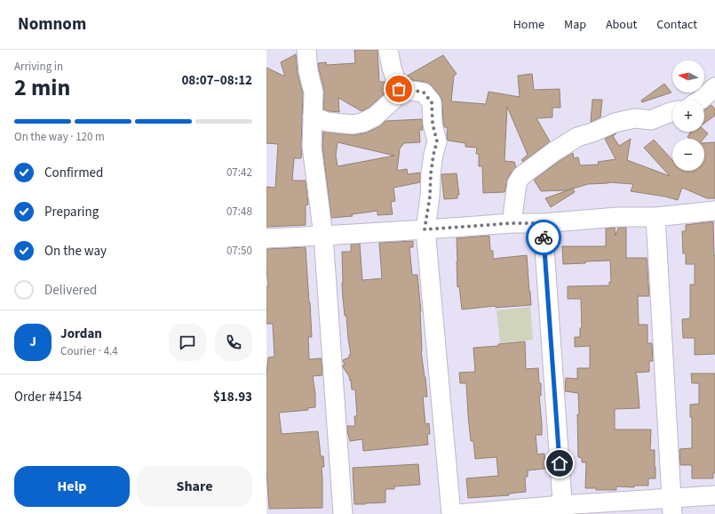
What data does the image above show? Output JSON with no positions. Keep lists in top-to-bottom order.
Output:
{
  "north": "left",
  "page": {
    "header": "Nomnom",
    "nav": [
      "Home",
      "Map",
      "About",
      "Contact"
    ],
    "heading": ["2 min", "Arriving in", "08:07–08:12"],
    "panel": [
      "Jordan",
      "Courier · 4.4",
      "Order #4154",
      "$18.93"
    ],
    "map_buttons": ["+", "−"],
    "bar": "On the way · 120 m",
    "list": [
      ["Confirmed", "07:42"],
      ["Preparing", "07:48"],
      ["On the way", "07:50"],
      "Delivered"
    ],
    "round": "J",
    "buttons": ["Help", "Share"]
  }
}
